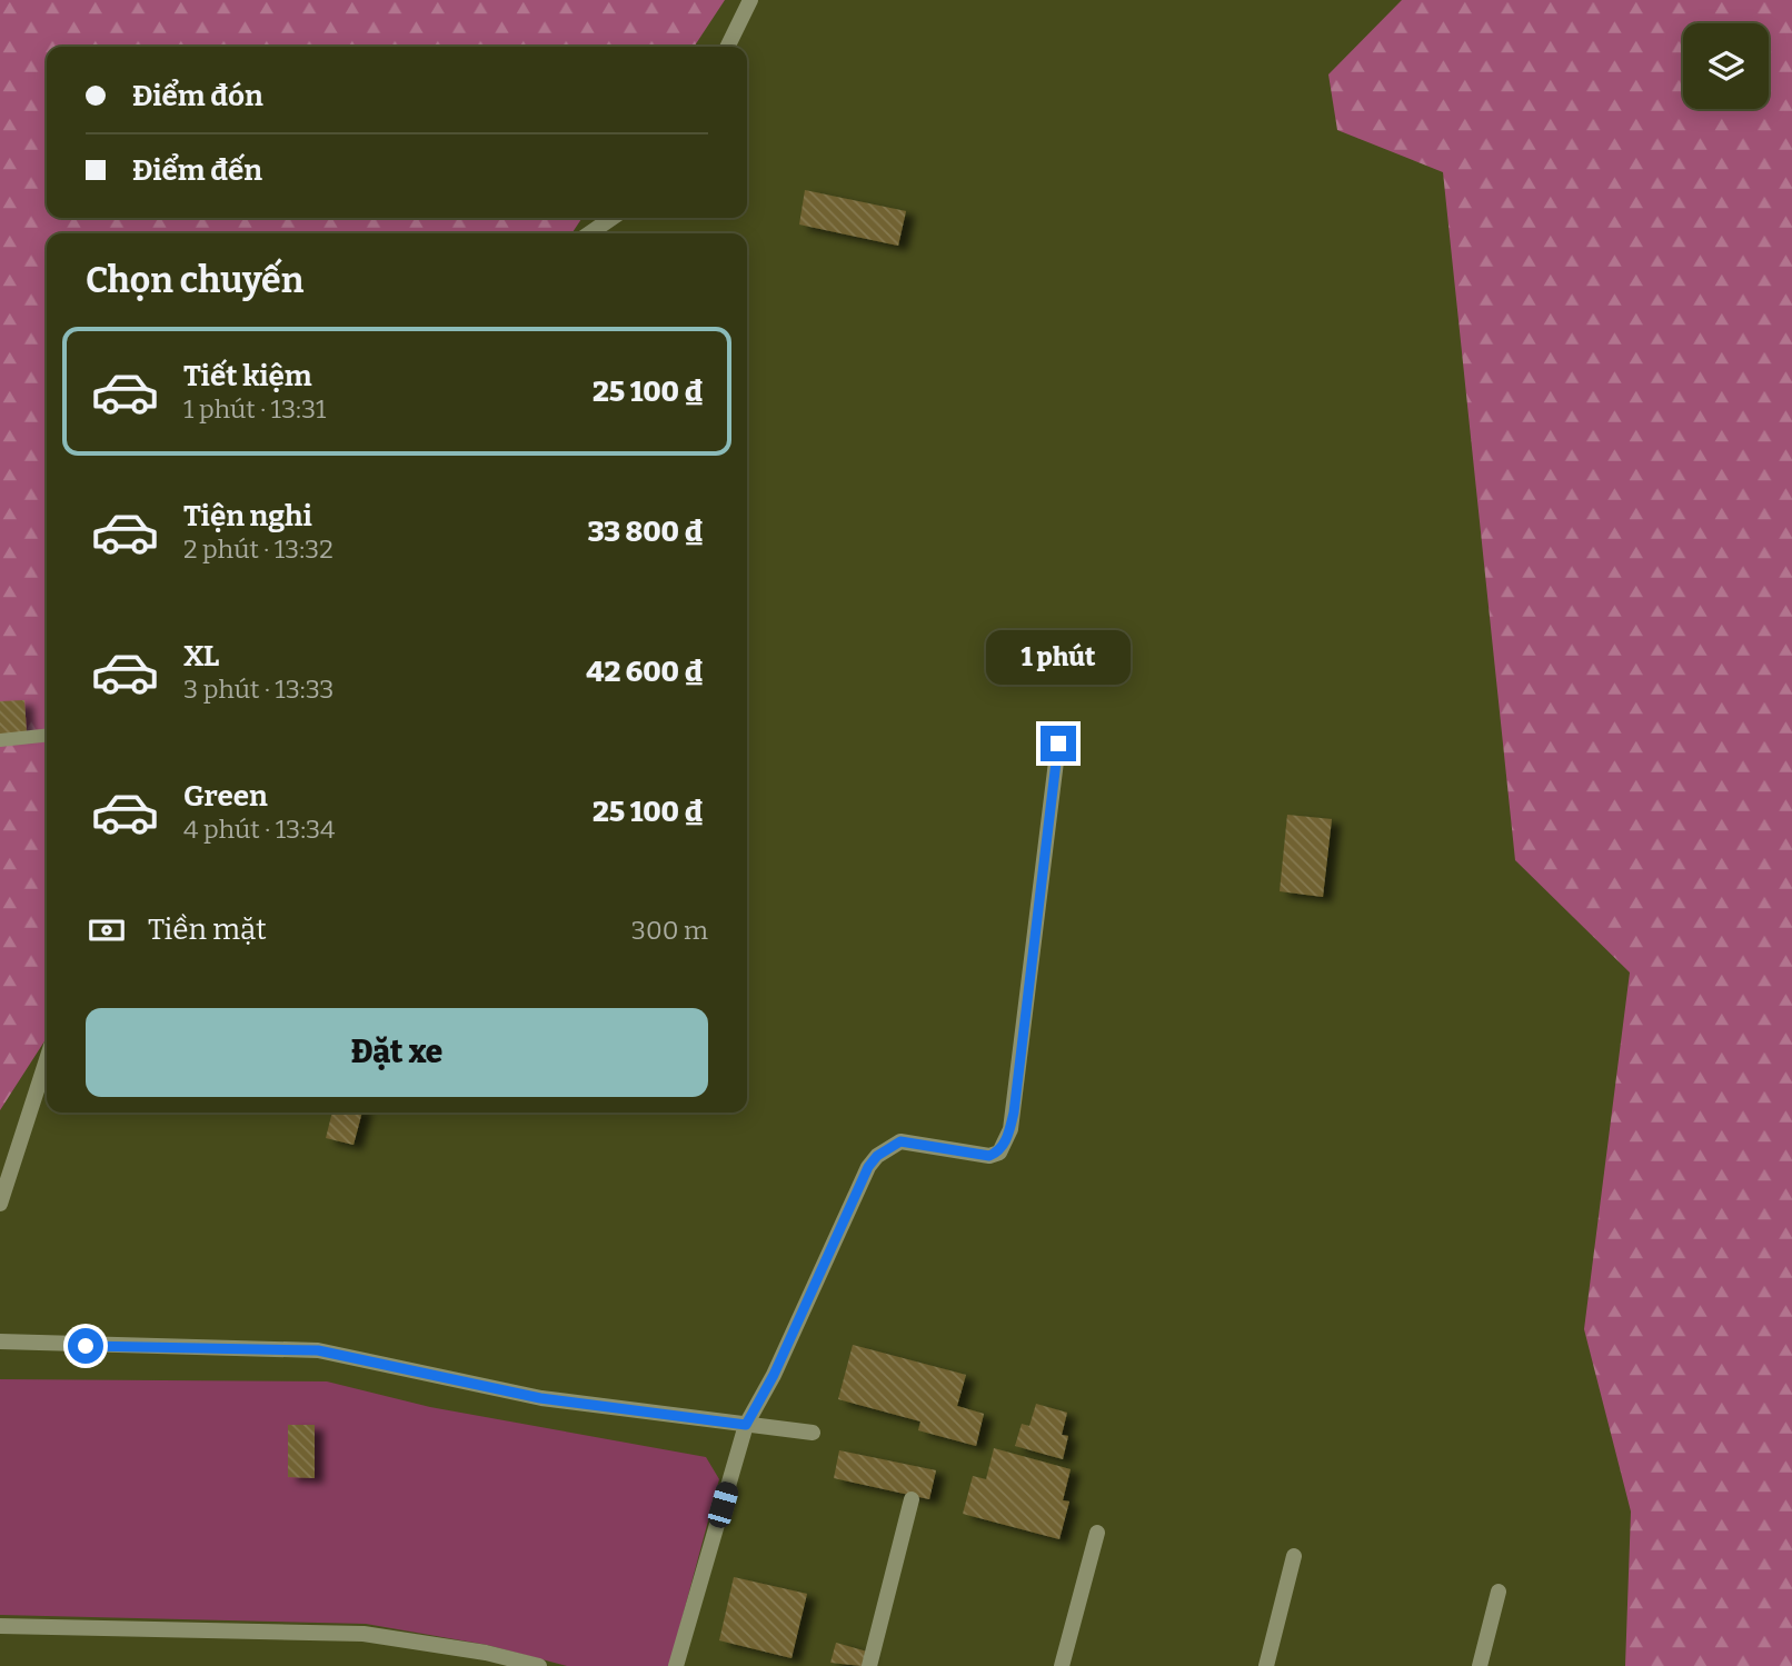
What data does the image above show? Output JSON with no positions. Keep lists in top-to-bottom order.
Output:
{
  "page": {
    "banner": ["Điểm đón", "Điểm đến"],
    "heading": "Chọn chuyến",
    "list": [
      {
        "name": "Tiết kiệm",
        "note": "1 phút · 13:31",
        "value": "25 100 ₫"
      },
      {
        "name": "Tiện nghi",
        "note": "2 phút · 13:32",
        "value": "33 800 ₫"
      },
      {
        "name": "XL",
        "note": "3 phút · 13:33",
        "value": "42 600 ₫"
      },
      {
        "name": "Green",
        "note": "4 phút · 13:34",
        "value": "25 100 ₫"
      }
    ],
    "bubble": "1 phút",
    "pay": ["Tiền mặt", "300 m"],
    "buttons": "Đặt xe"
  }
}
